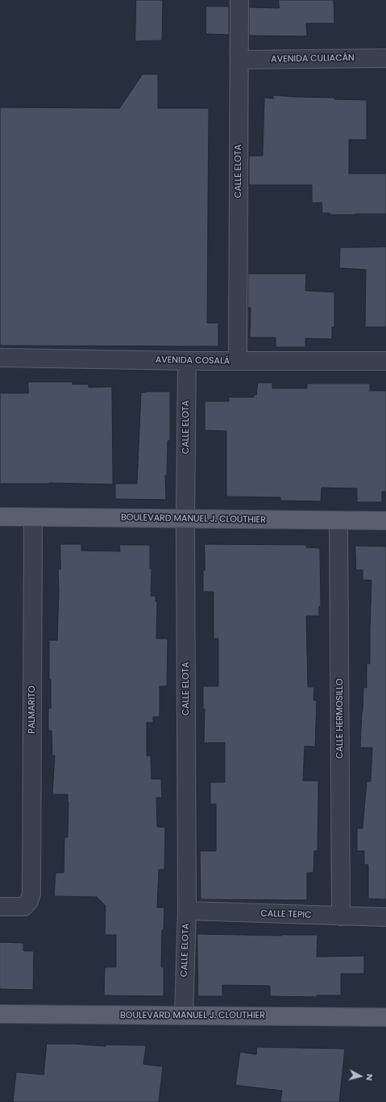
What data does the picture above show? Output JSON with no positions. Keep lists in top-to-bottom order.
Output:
{
  "streets": {
    "main road": ["BOULEVARD MANUEL J. CLOUTHIER"],
    "street": [
      "AVENIDA CULIACÁN",
      "CALLE ELOTA",
      "AVENIDA COSALÁ",
      "PALMARITO",
      "CALLE HERMOSILLO",
      "CALLE TEPIC"
    ]
  },
  "crossings": [
    ["AVENIDA CULIACÁN", "CALLE ELOTA"],
    ["CALLE ELOTA", "AVENIDA COSALÁ"],
    ["CALLE ELOTA", "BOULEVARD MANUEL J. CLOUTHIER"],
    ["CALLE ELOTA", "CALLE TEPIC"],
    ["BOULEVARD MANUEL J. CLOUTHIER", "PALMARITO"],
    ["BOULEVARD MANUEL J. CLOUTHIER", "CALLE HERMOSILLO"],
    ["CALLE HERMOSILLO", "CALLE TEPIC"]
  ],
  "north": "right"
}
